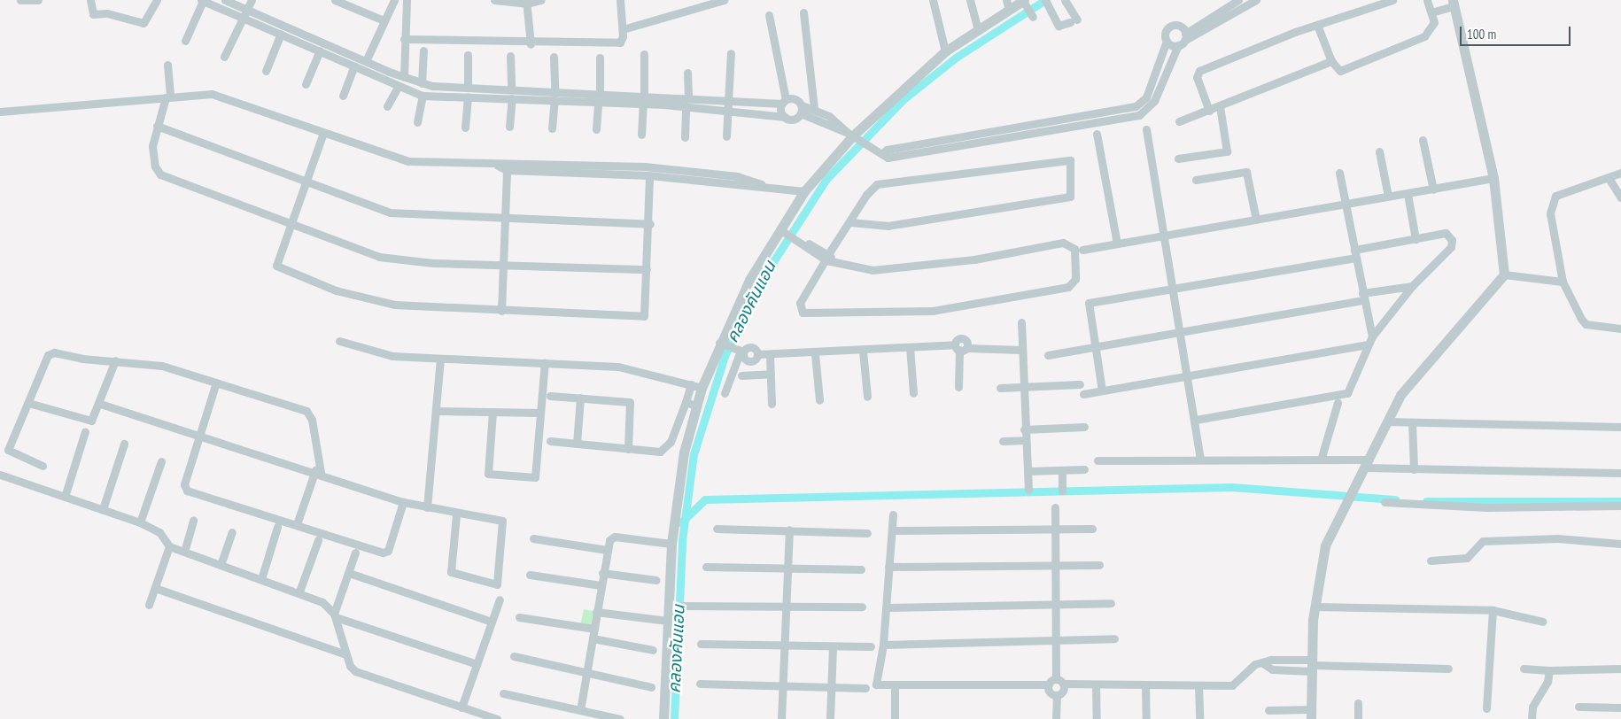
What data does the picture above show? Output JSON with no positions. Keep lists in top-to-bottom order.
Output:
{
  "water": ["คลองคันแอน"],
  "scale_bar": "100 m"
}
